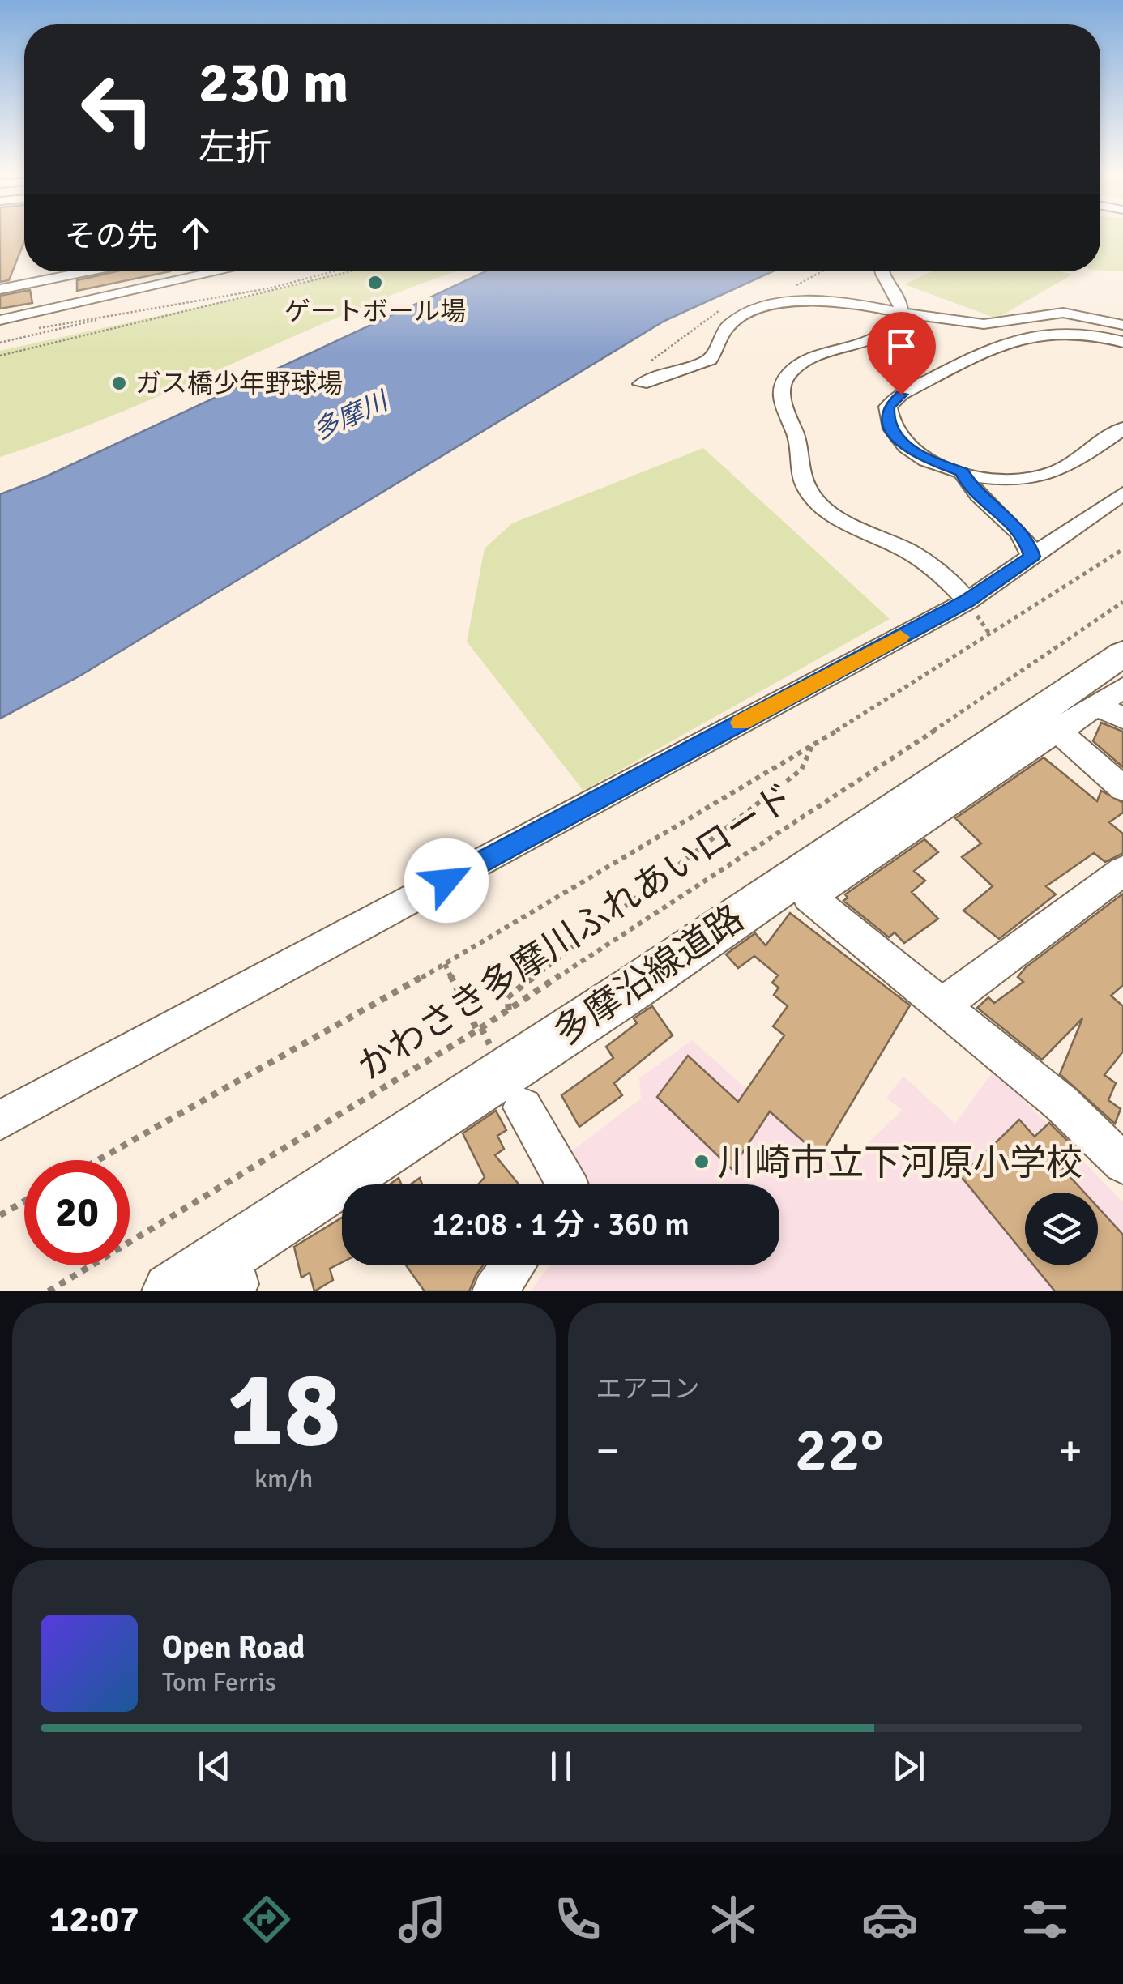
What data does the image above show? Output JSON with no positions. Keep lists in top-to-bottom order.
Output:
{
  "streets": {
    "main road": ["多摩沿線道路"],
    "path": ["かわさき多摩川ふれあいロード"]
  },
  "water": ["多摩川"],
  "places": ["ゲートボール場", "ガス橋少年野球場", "川崎市立下河原小学校"],
  "page": {
    "turn": ["230 m", "左折"],
    "then": "その先",
    "limit": "20",
    "trip": "12:08 · 1 分 · 360 m",
    "tile": [
      ["18", "km/h"],
      "エアコン"
    ],
    "heat": ["−", "22°", "+"],
    "song": ["Open Road", "Tom Ferris"],
    "tabs": "12:07"
  }
}
